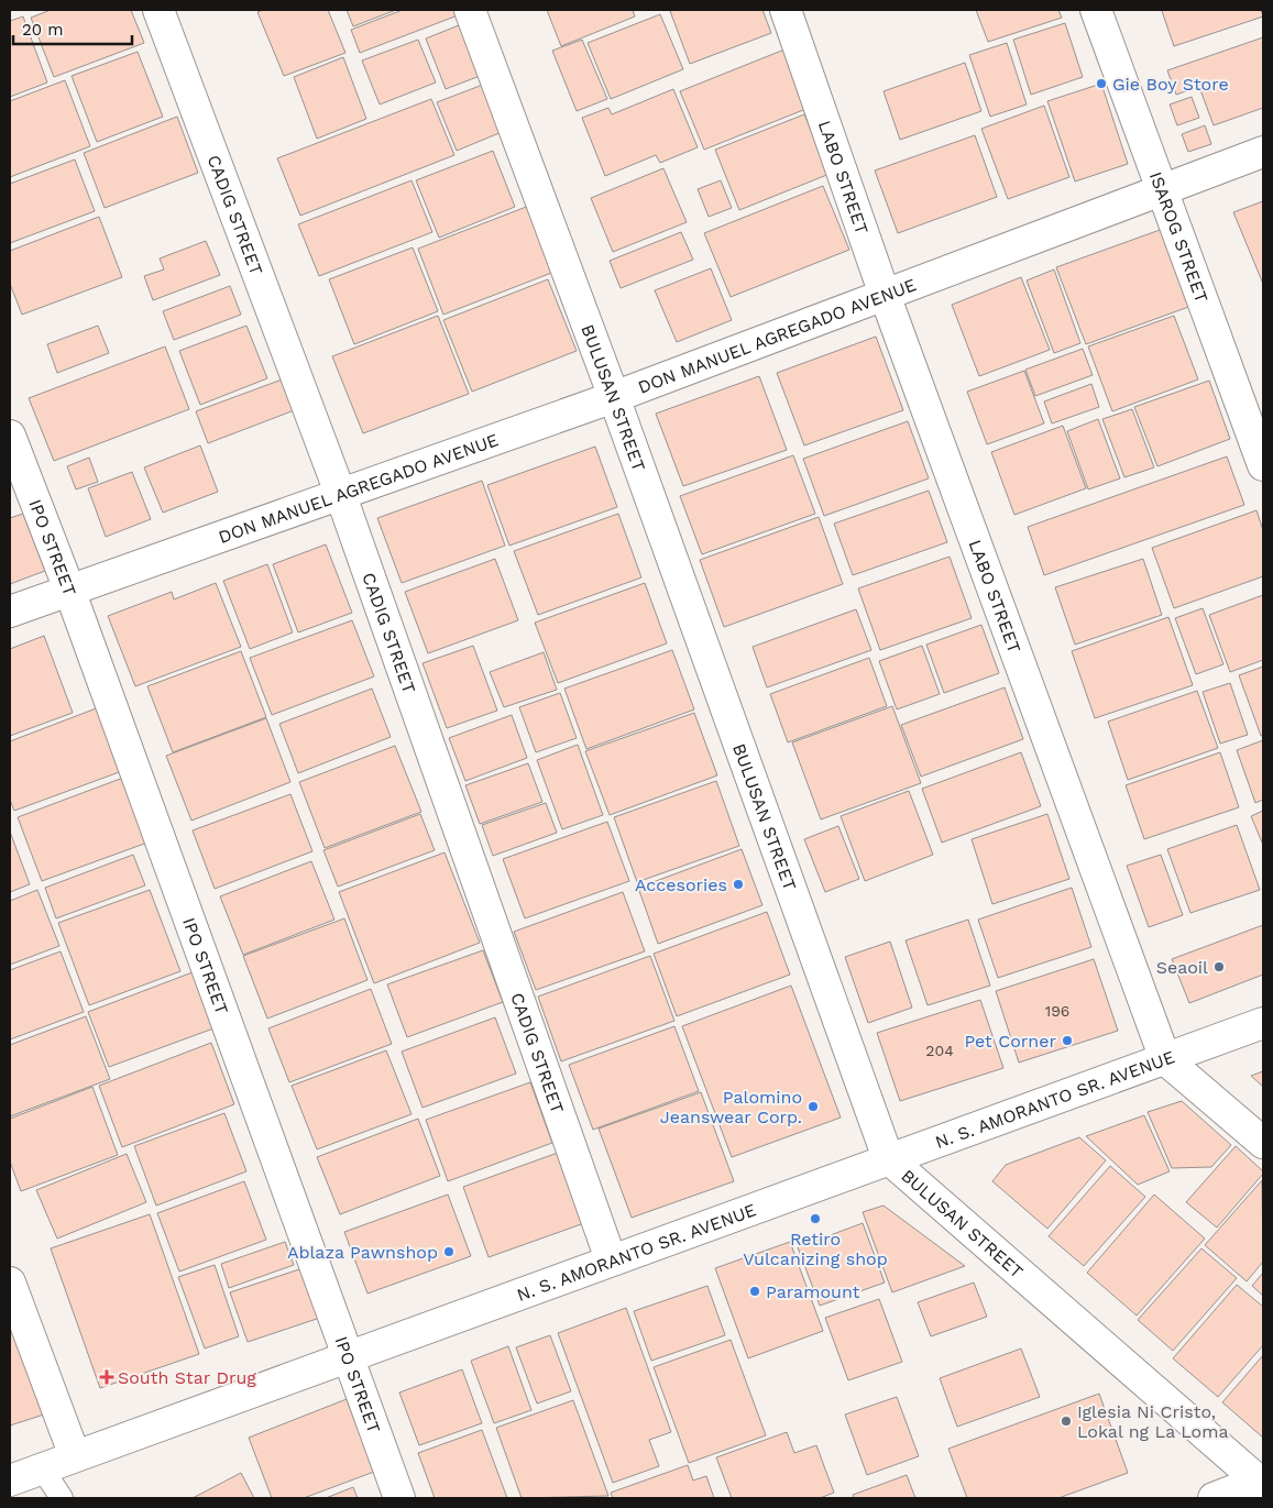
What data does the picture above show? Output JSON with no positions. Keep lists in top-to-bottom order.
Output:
{
  "streets": {
    "street": [
      "LABO STREET",
      "CADIG STREET",
      "ISAROG STREET",
      "DON MANUEL AGREGADO AVENUE",
      "BULUSAN STREET",
      "IPO STREET",
      "N. S. AMORANTO SR. AVENUE"
    ]
  },
  "crossings": [
    ["LABO STREET", "DON MANUEL AGREGADO AVENUE"],
    ["LABO STREET", "N. S. AMORANTO SR. AVENUE"],
    ["CADIG STREET", "DON MANUEL AGREGADO AVENUE"],
    ["CADIG STREET", "N. S. AMORANTO SR. AVENUE"],
    ["ISAROG STREET", "DON MANUEL AGREGADO AVENUE"],
    ["DON MANUEL AGREGADO AVENUE", "BULUSAN STREET"],
    ["DON MANUEL AGREGADO AVENUE", "IPO STREET"],
    ["BULUSAN STREET", "N. S. AMORANTO SR. AVENUE"],
    ["IPO STREET", "N. S. AMORANTO SR. AVENUE"]
  ],
  "places": {
    "other": [
      "Gie Boy Store",
      "Accesories",
      "Seaoil",
      "Pet Corner",
      "Palomino Jeanswear Corp.",
      "Retiro Vulcanizing shop",
      "Ablaza Pawnshop",
      "Paramount",
      "Iglesia Ni Cristo, Lokal ng La Loma"
    ],
    "health": ["South Star Drug"]
  },
  "house_numbers": ["196", "204"],
  "scale_bar": "20 m"
}
